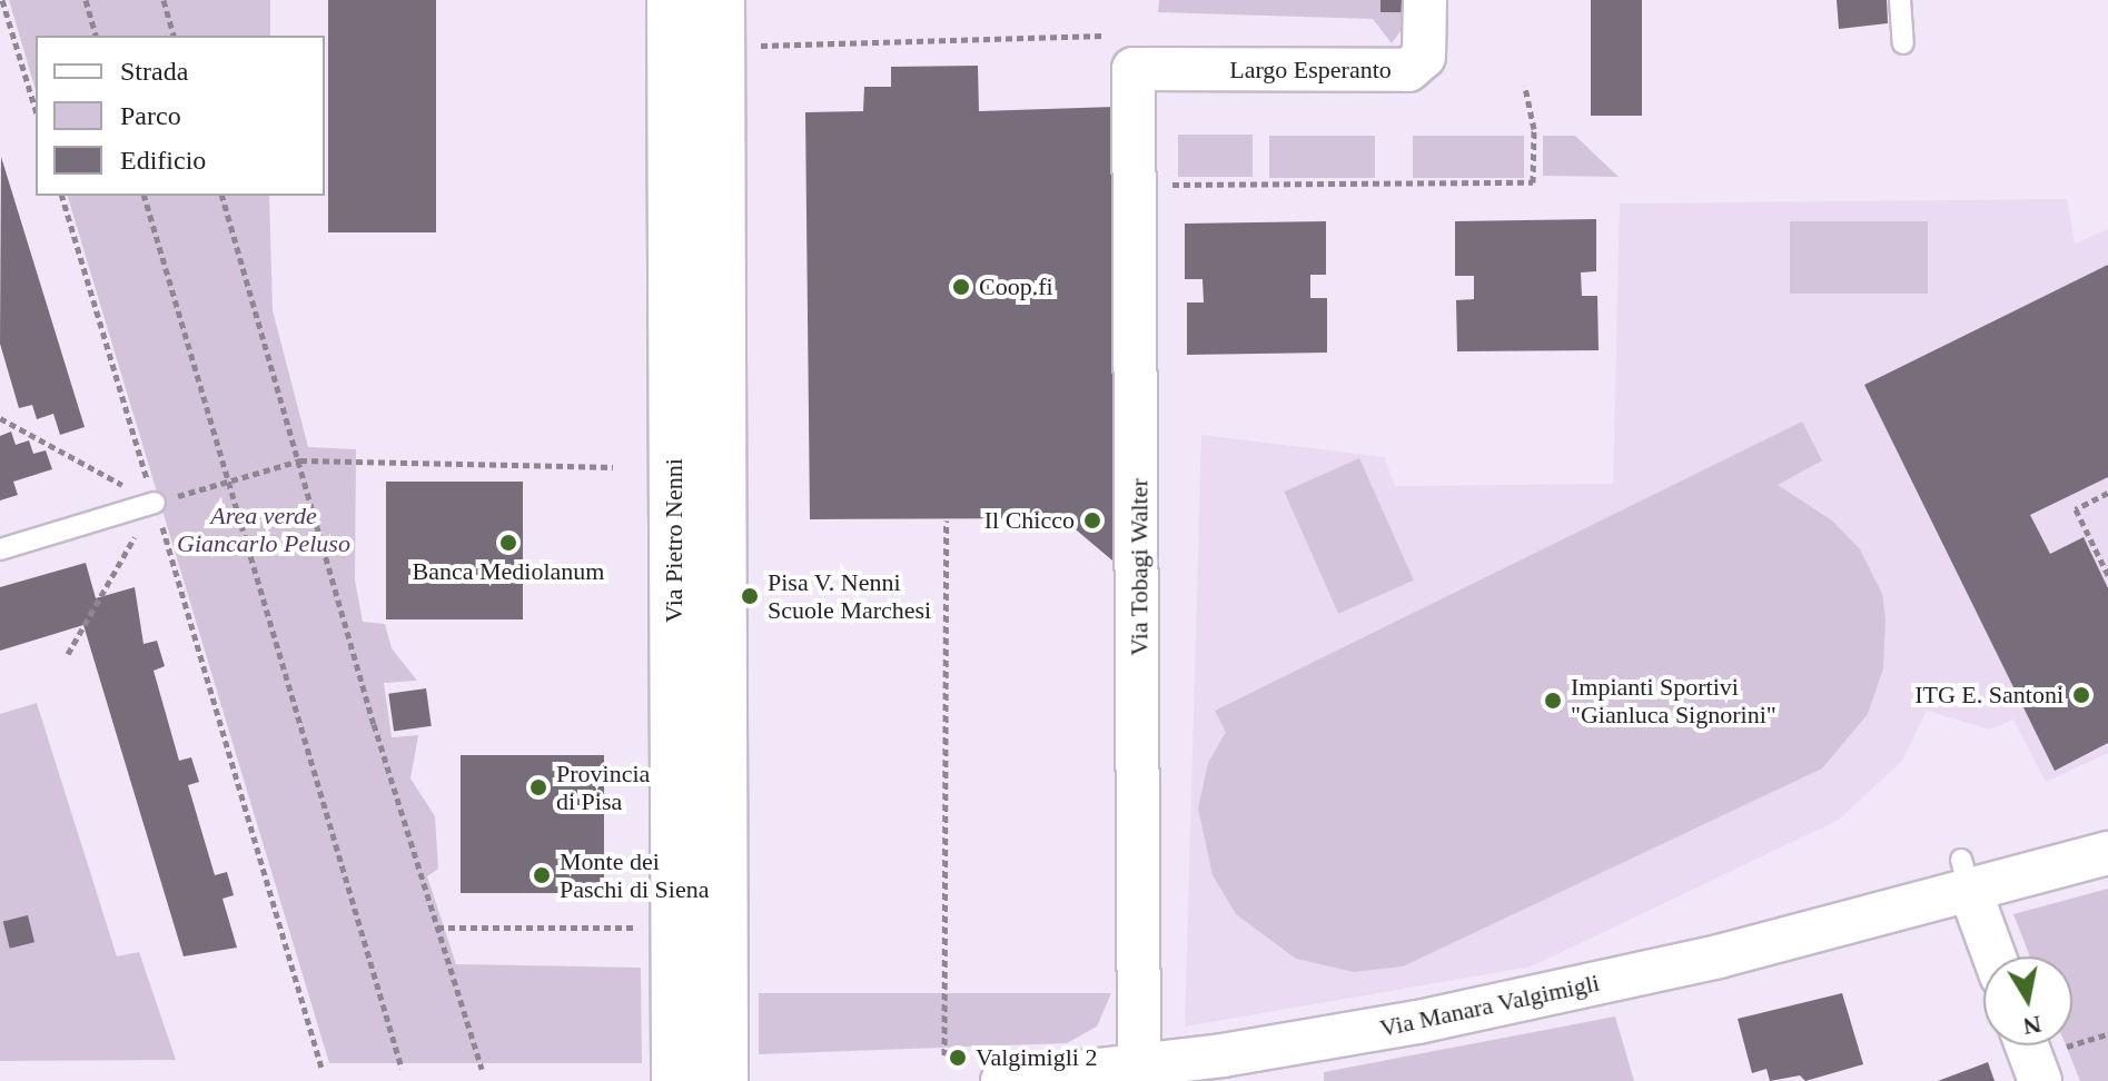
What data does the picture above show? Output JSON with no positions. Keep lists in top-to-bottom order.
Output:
{
  "streets": {
    "main road": ["Via Pietro Nenni"],
    "street": ["Largo Esperanto", "Via Tobagi Walter", "Via Manara Valgimigli"]
  },
  "crossings": [
    ["Largo Esperanto", "Via Tobagi Walter"],
    ["Via Tobagi Walter", "Via Manara Valgimigli"]
  ],
  "parks": ["Area verde Giancarlo Peluso"],
  "places": [
    "Coop.fi",
    "Il Chicco",
    "Banca Mediolanum",
    "Pisa V. Nenni Scuole Marchesi",
    "ITG E. Santoni",
    "Impianti Sportivi \"Gianluca Signorini\"",
    "Provincia di Pisa",
    "Monte dei Paschi di Siena",
    "Valgimigli 2"
  ],
  "legend": ["Strada", "Parco", "Edificio"],
  "north": "bottom"
}
